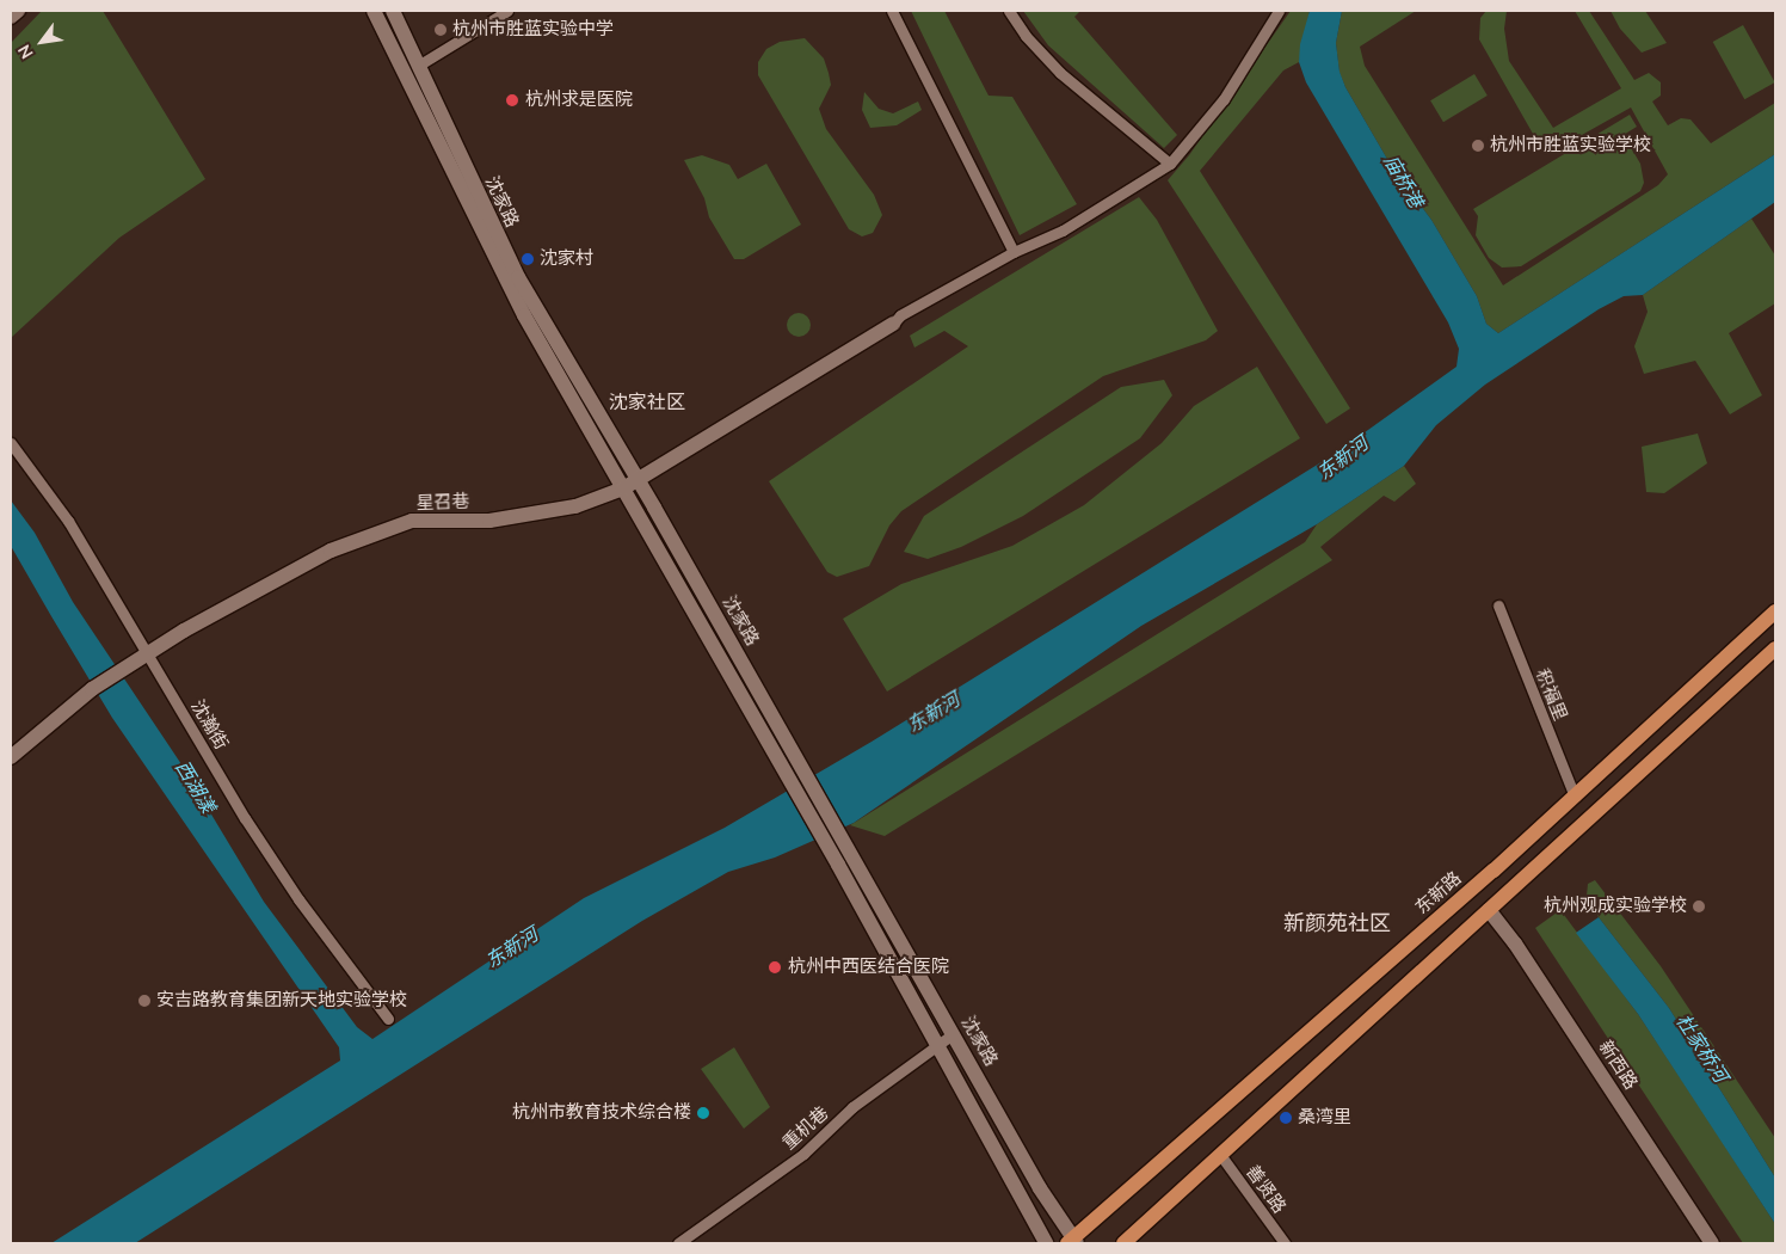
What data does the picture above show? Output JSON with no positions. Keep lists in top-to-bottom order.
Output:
{
  "streets": {
    "main road": [
      "沈家路",
      "星召巷",
      "东新路",
      "新西路"
    ],
    "street": [
      "积福里",
      "沈瀚街",
      "重机巷",
      "善贤路"
    ]
  },
  "crossings": [
    ["沈家路", "星召巷"],
    ["沈家路", "东新路"],
    ["沈家路", "重机巷"],
    ["星召巷", "沈瀚街"],
    ["积福里", "东新路"]
  ],
  "districts": ["沈家社区", "新颜苑社区"],
  "water": [
    "庙桥港",
    "东新河",
    "西湖漾",
    "杜家桥河"
  ],
  "places": [
    "杭州市胜蓝实验中学",
    "杭州求是医院",
    "杭州市胜蓝实验学校",
    "沈家村",
    "杭州观成实验学校",
    "杭州中西医结合医院",
    "安吉路教育集团新天地实验学校",
    "杭州市教育技术综合楼",
    "桑湾里"
  ],
  "north": "bottom left"
}
